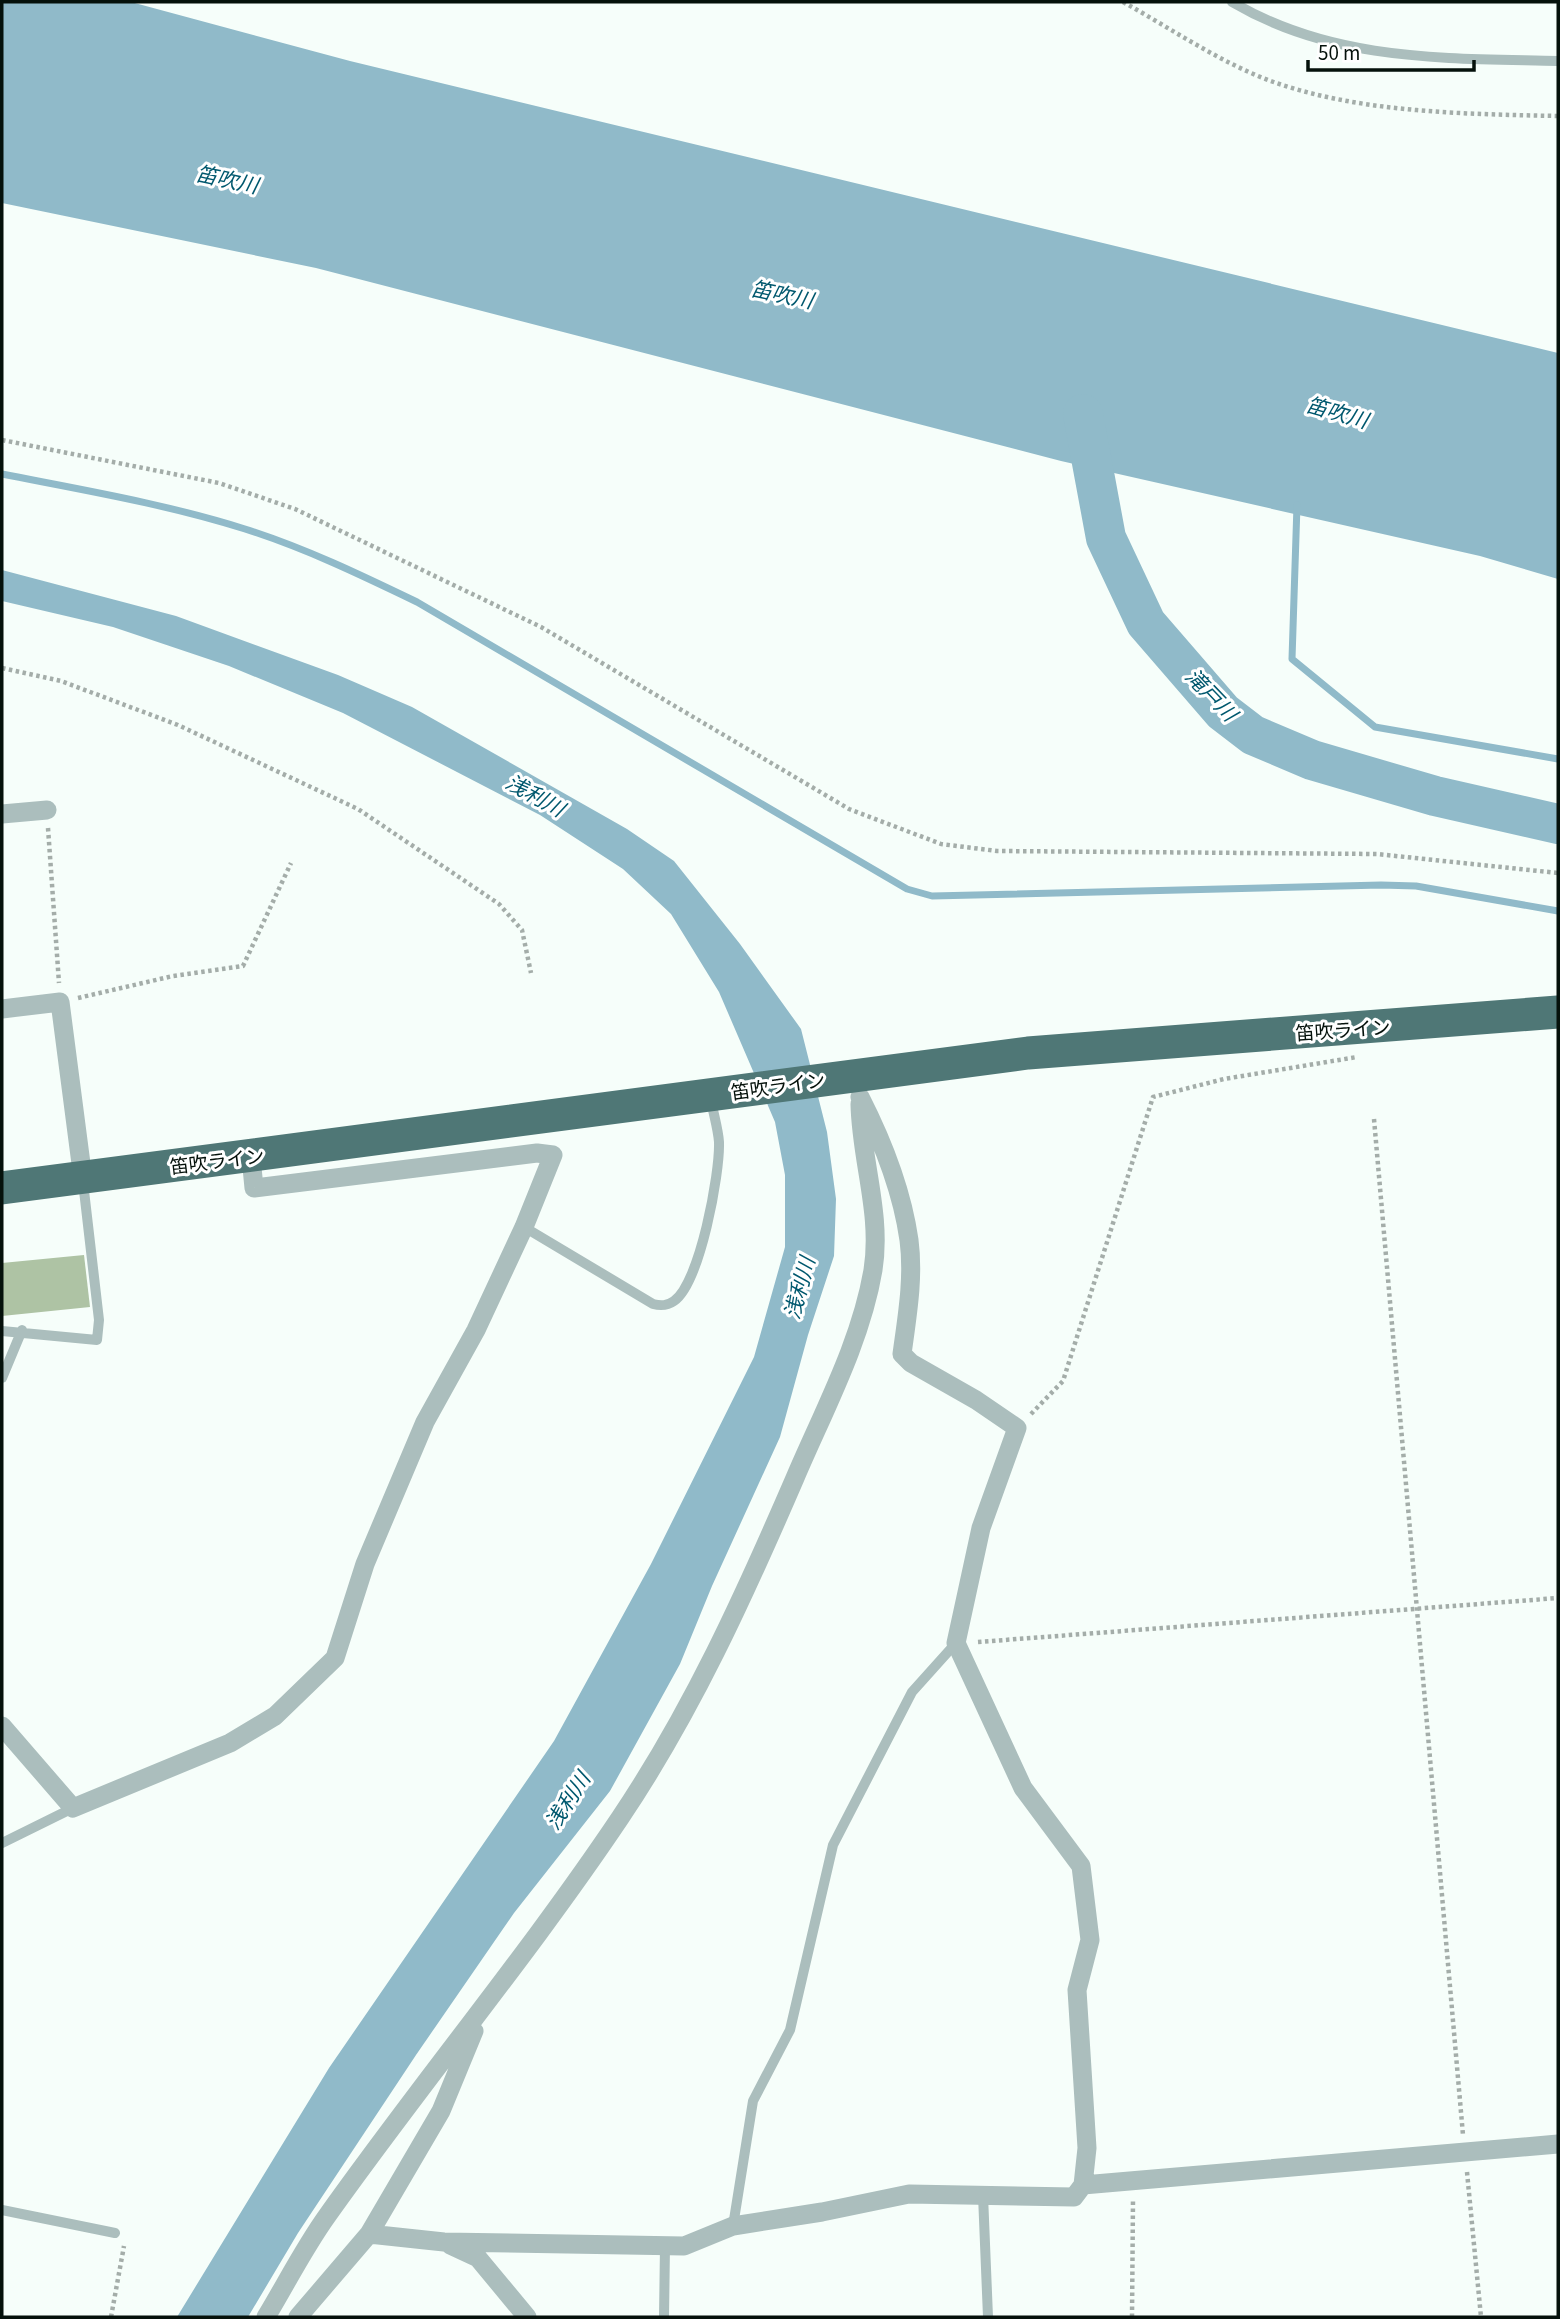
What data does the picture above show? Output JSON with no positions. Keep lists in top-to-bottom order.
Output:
{
  "streets": {
    "highway": ["笛吹ライン"]
  },
  "water": ["笛吹川", "滝戸川", "浅利川"],
  "scale_bar": "50 m"
}
